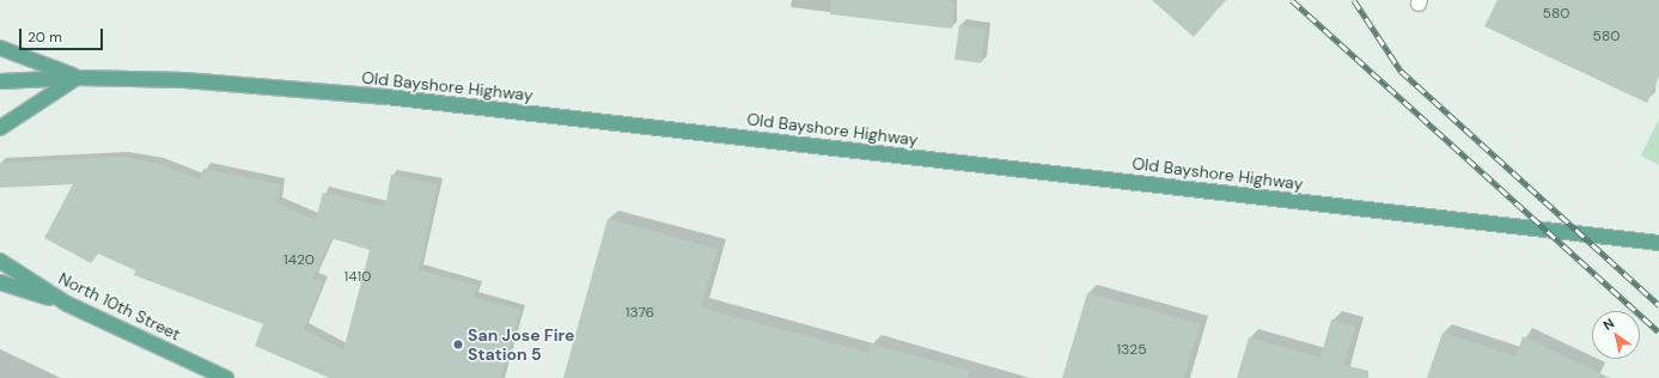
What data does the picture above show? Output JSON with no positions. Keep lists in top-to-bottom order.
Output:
{
  "streets": {
    "main road": ["Old Bayshore Highway", "North 10th Street"]
  },
  "places": ["San Jose Fire Station 5"],
  "house_numbers": [
    "580",
    "580",
    "1420",
    "1410",
    "1376",
    "1325"
  ],
  "scale_bar": "20 m",
  "north": "top left"
}
